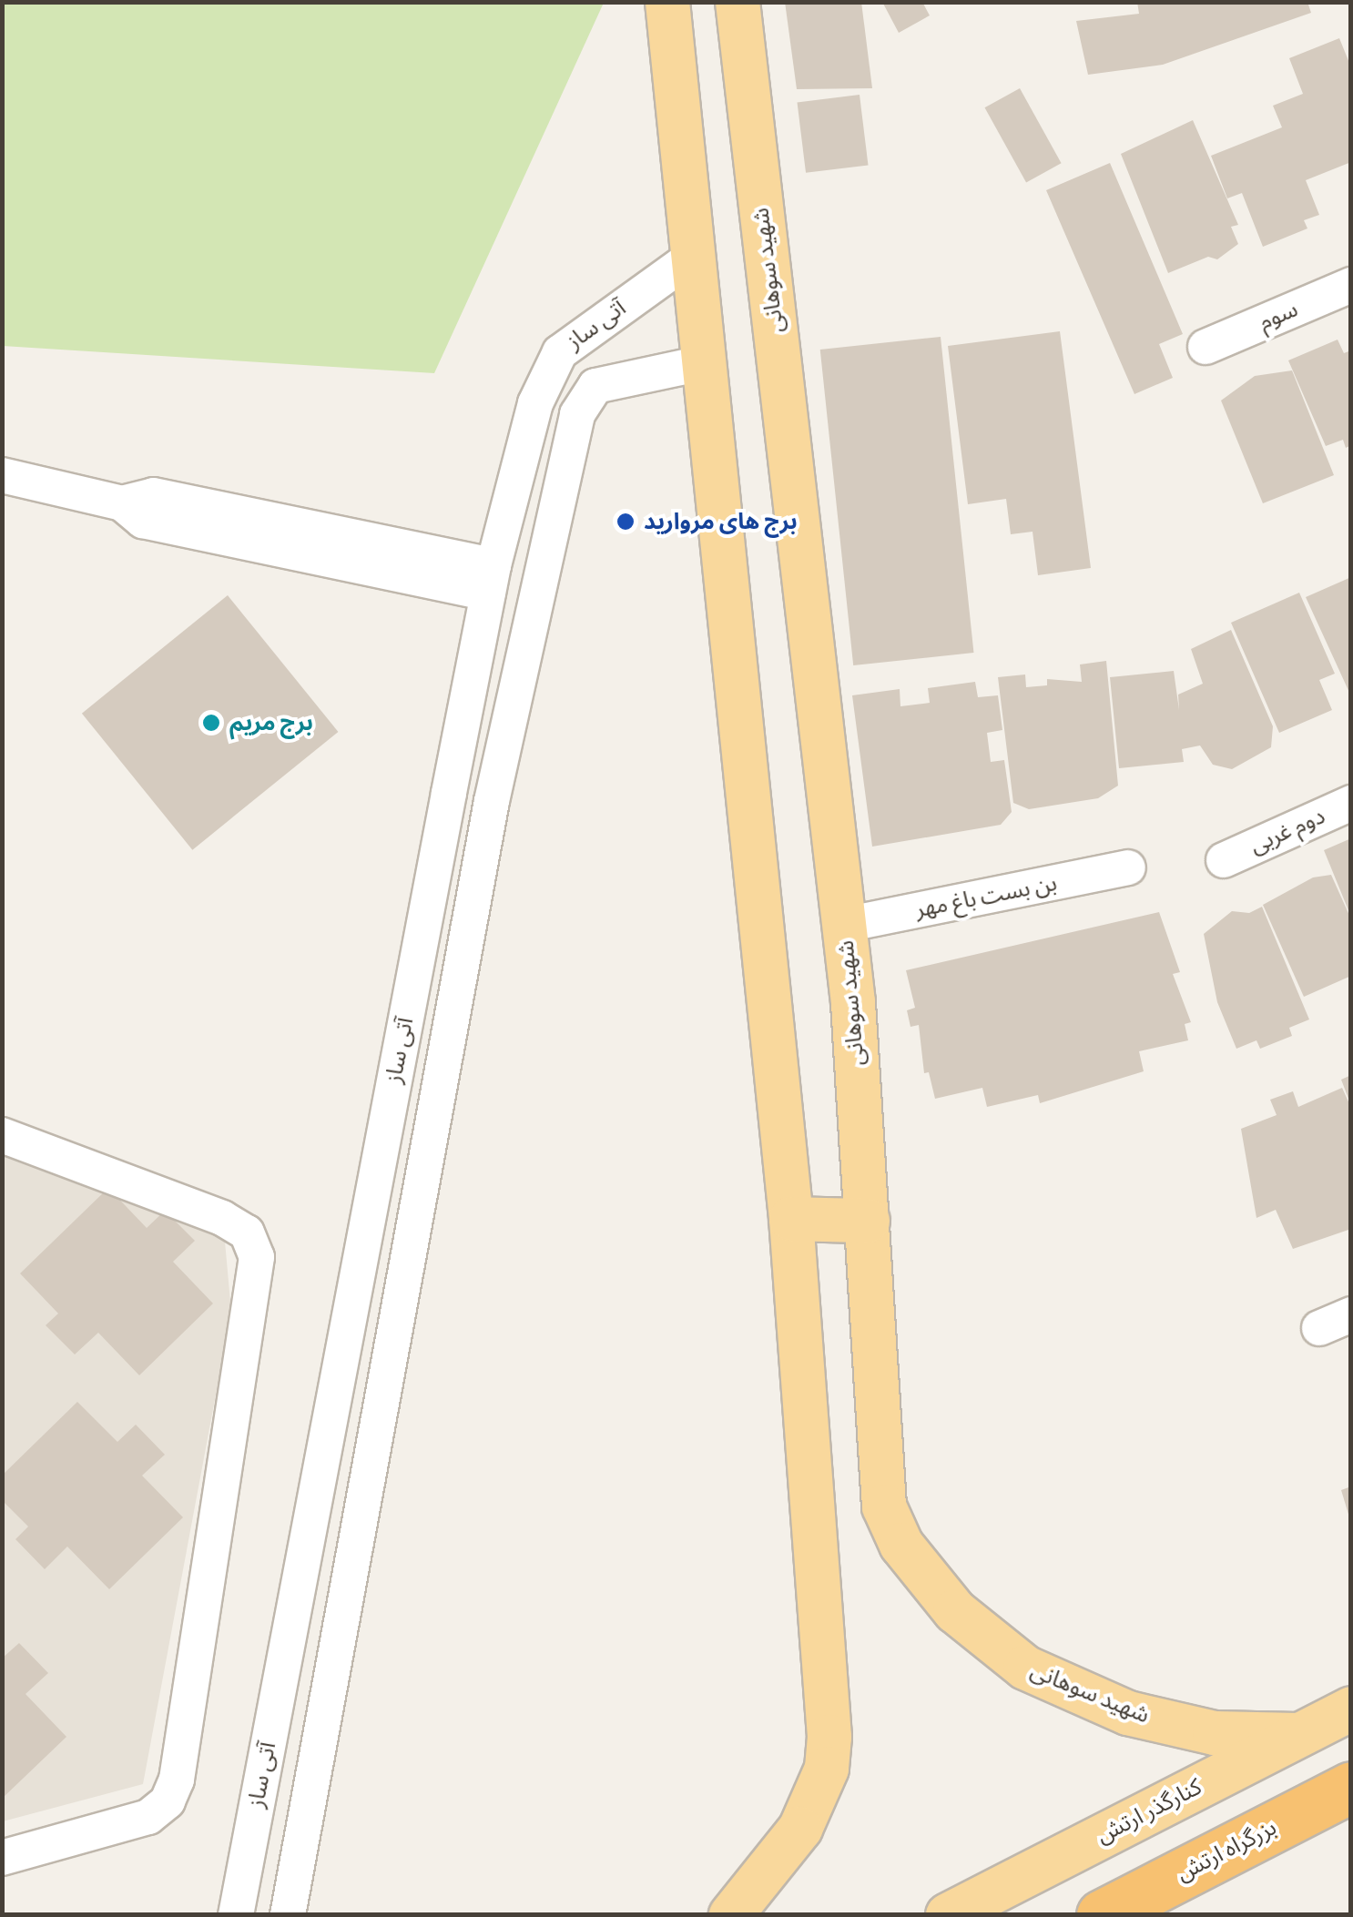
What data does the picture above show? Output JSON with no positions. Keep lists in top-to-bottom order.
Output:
{
  "streets": {
    "highway": ["بزرگراه ارتش"],
    "main road": ["شهید سوهانی", "کنارگذر ارتش"],
    "street": [
      "سوم",
      "آتی ساز",
      "دوم غربی",
      "بن بست باغ مهر"
    ]
  },
  "crossings": [
    ["شهید سوهانی", "بن بست باغ مهر"],
    ["شهید سوهانی", "کنارگذر ارتش"]
  ],
  "places": ["برج های مروارید", "برج مریم"]
}
